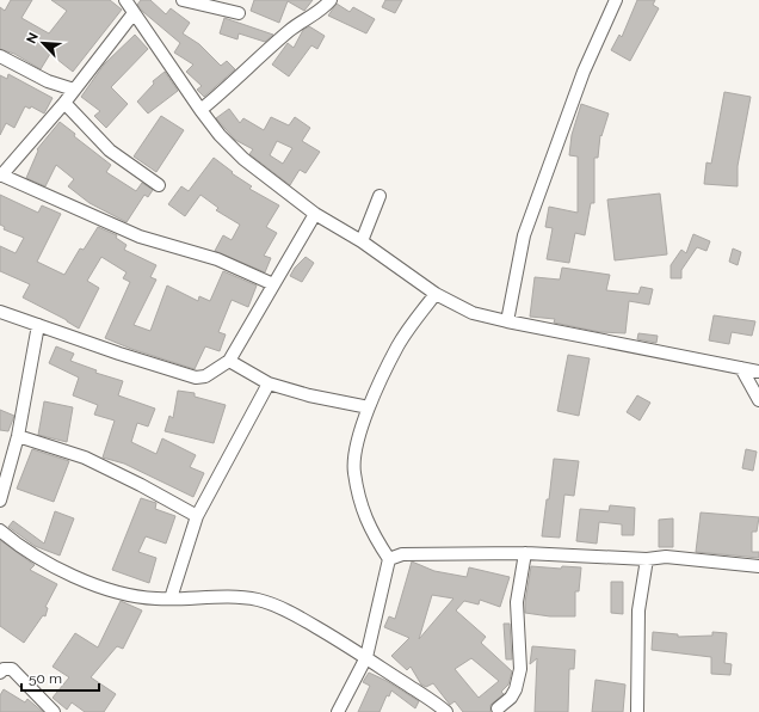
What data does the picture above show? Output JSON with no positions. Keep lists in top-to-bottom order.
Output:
{
  "scale_bar": "50 m",
  "north": "top left"
}
